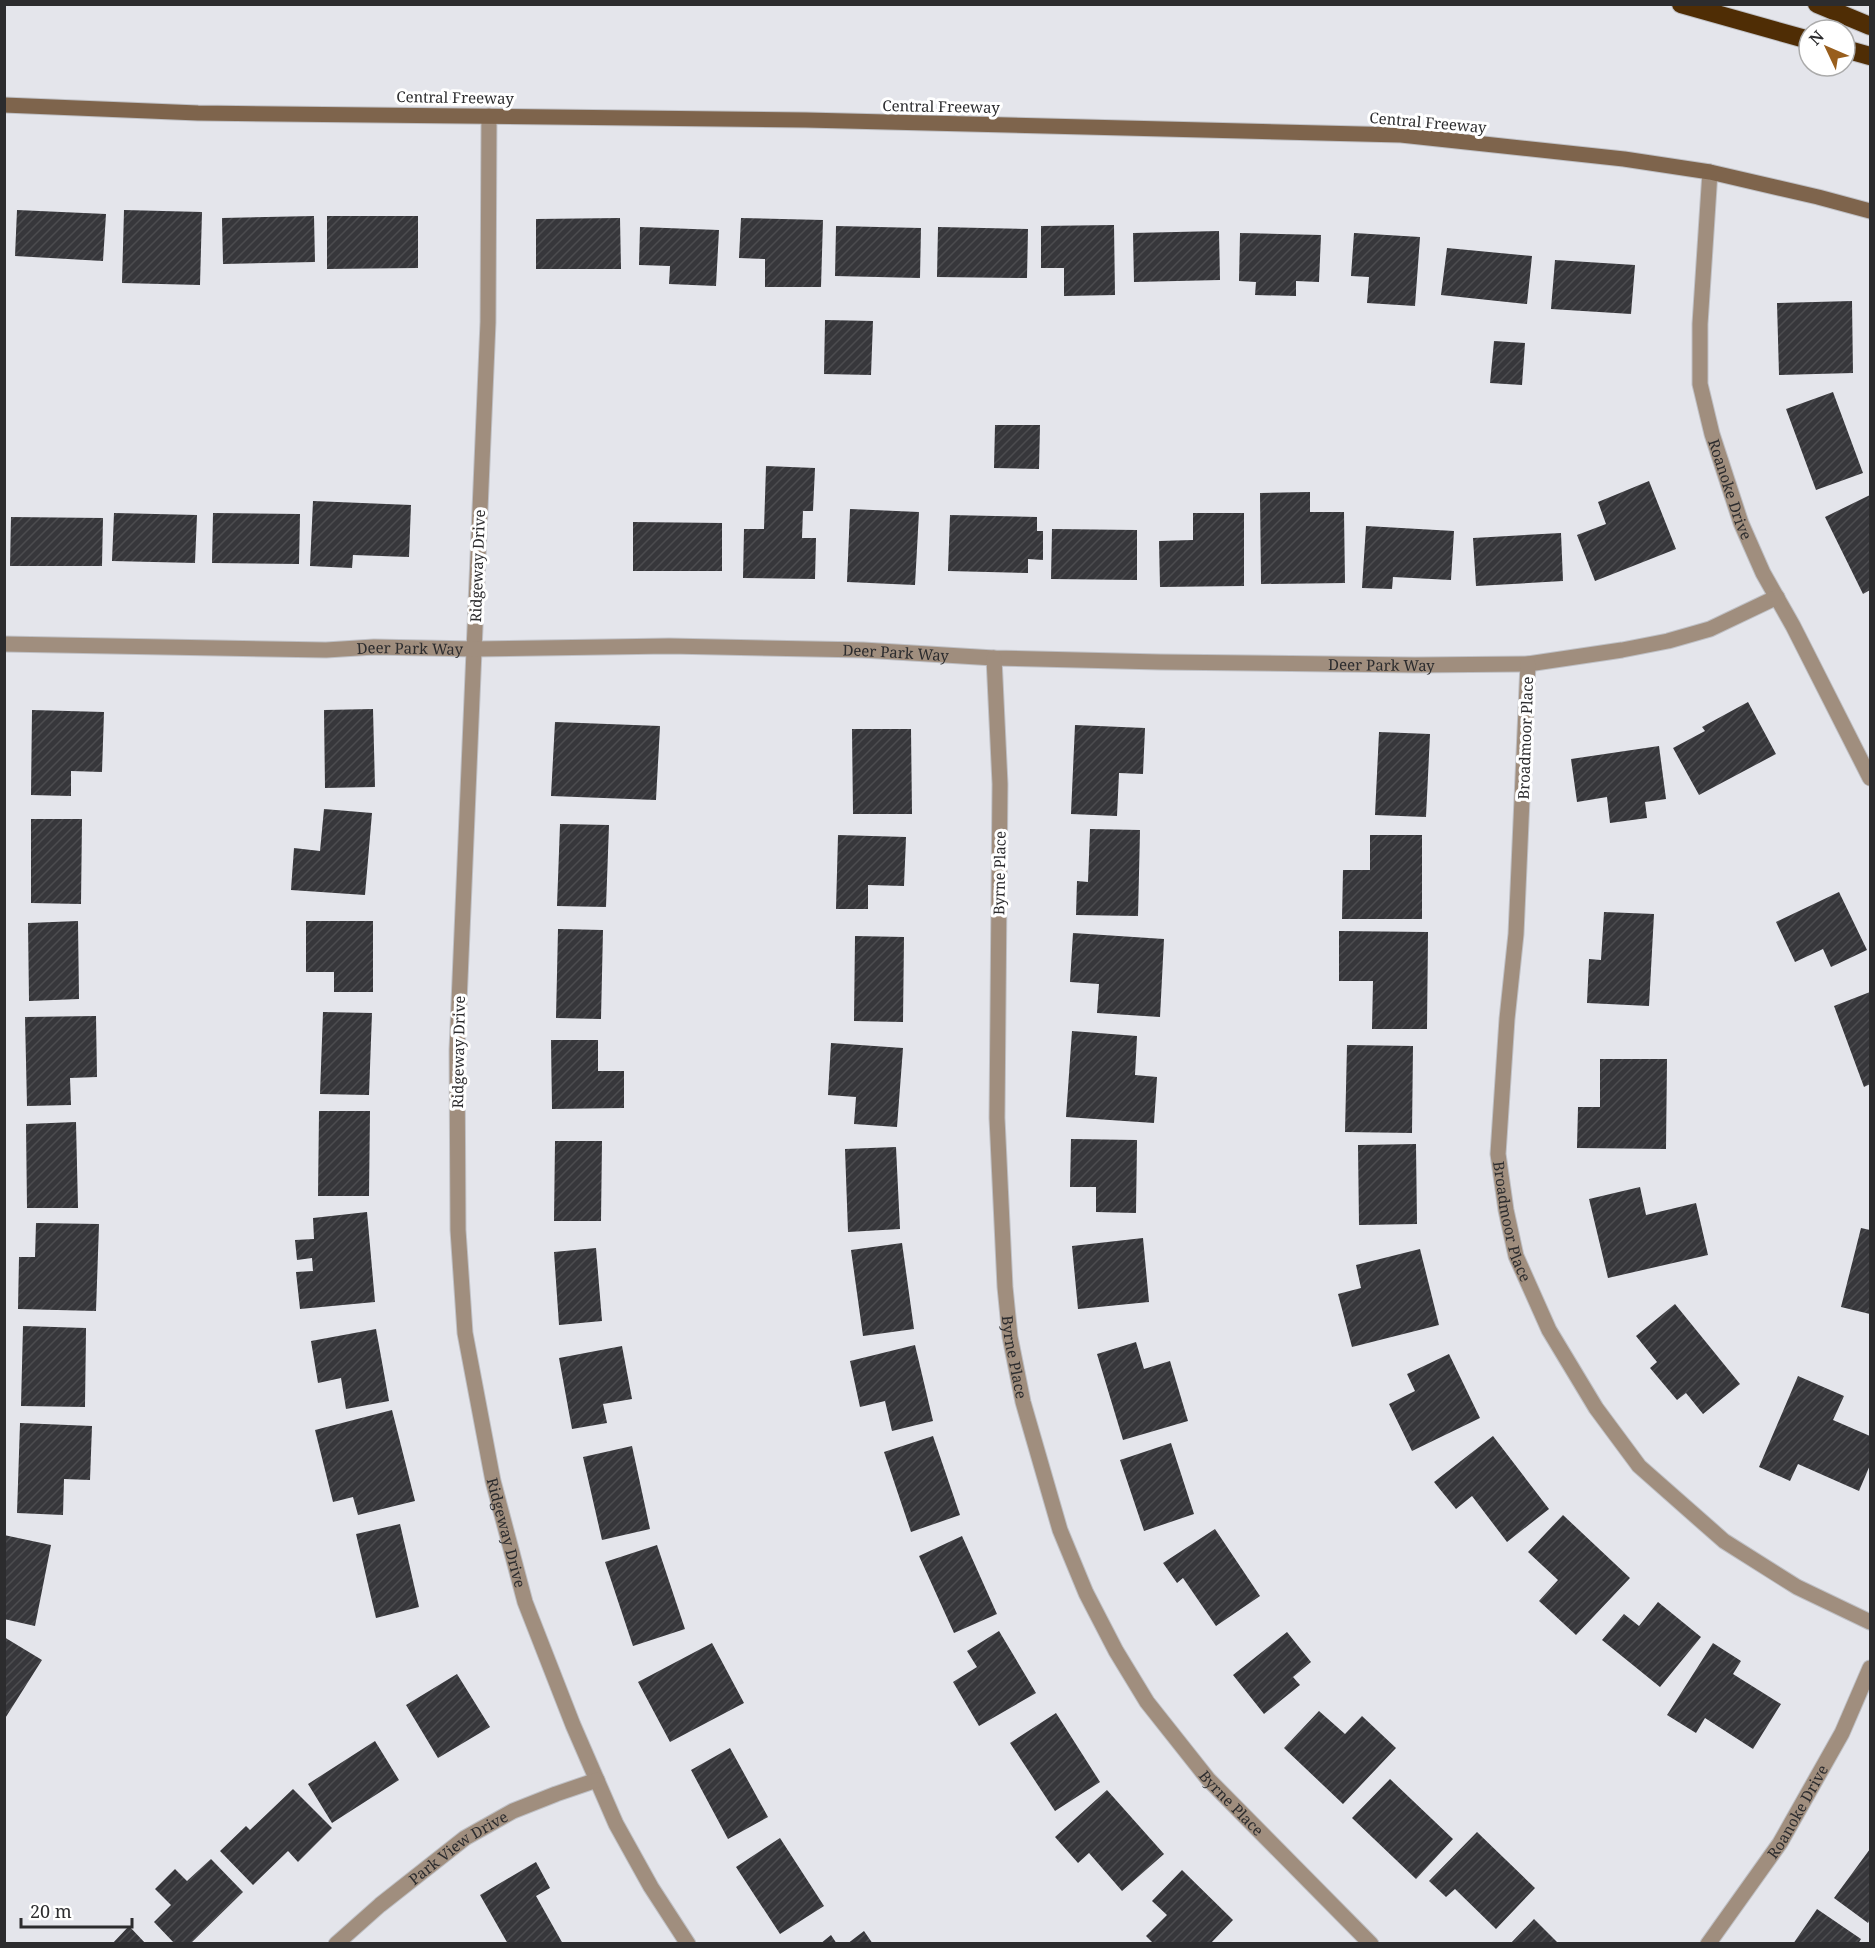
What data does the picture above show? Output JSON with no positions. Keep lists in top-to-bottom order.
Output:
{
  "streets": {
    "main road": ["Central Freeway"],
    "street": [
      "Roanoke Drive",
      "Ridgeway Drive",
      "Deer Park Way",
      "Broadmoor Place",
      "Byrne Place",
      "Park View Drive"
    ]
  },
  "crossings": [
    ["Central Freeway", "Roanoke Drive"],
    ["Central Freeway", "Ridgeway Drive"],
    ["Roanoke Drive", "Deer Park Way"],
    ["Ridgeway Drive", "Deer Park Way"],
    ["Ridgeway Drive", "Park View Drive"],
    ["Deer Park Way", "Broadmoor Place"],
    ["Deer Park Way", "Byrne Place"]
  ],
  "scale_bar": "20 m",
  "north": "top left"
}
